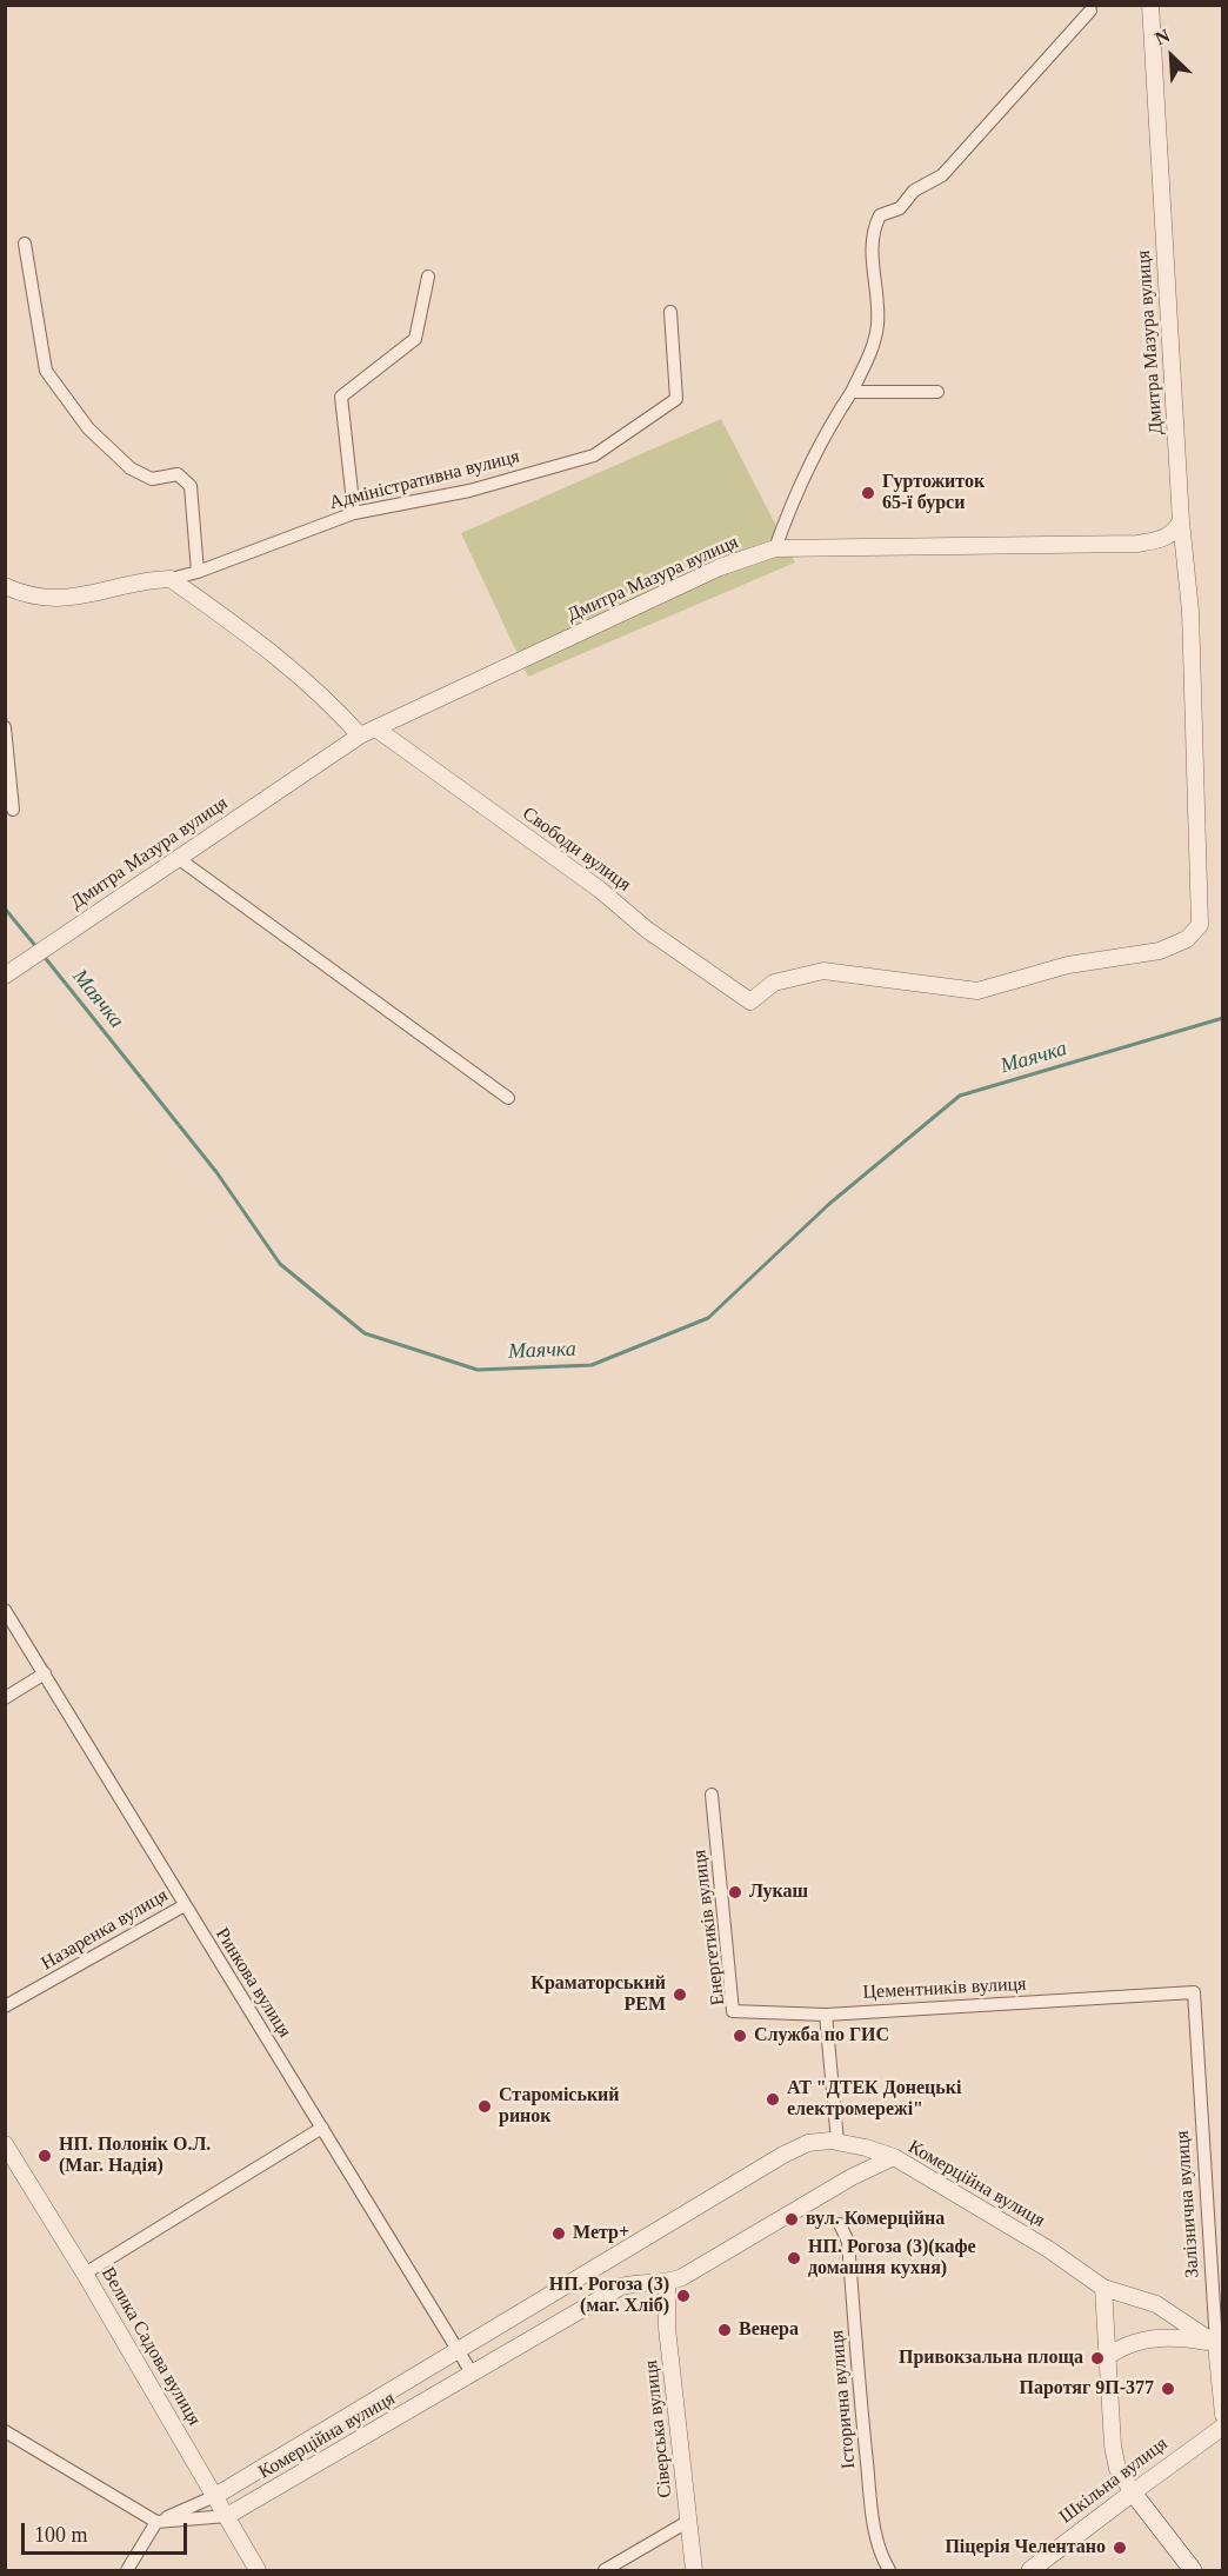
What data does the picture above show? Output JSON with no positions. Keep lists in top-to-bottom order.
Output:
{
  "streets": {
    "main road": ["Шкільна вулиця"],
    "street": [
      "Дмитра Мазура вулиця",
      "Адміністративна вулиця",
      "Свободи вулиця",
      "Енергетиків вулиця",
      "Назаренка вулиця",
      "Ринкова вулиця",
      "Цементників вулиця",
      "Комерційна вулиця",
      "Залізнична вулиця",
      "Велика Садова вулиця",
      "Історична вулиця",
      "Сіверська вулиця"
    ]
  },
  "crossings": [
    ["Дмитра Мазура вулиця", "Свободи вулиця"],
    ["Енергетиків вулиця", "Цементників вулиця"],
    ["Назаренка вулиця", "Ринкова вулиця"],
    ["Ринкова вулиця", "Комерційна вулиця"],
    ["Цементників вулиця", "Залізнична вулиця"],
    ["Комерційна вулиця", "Залізнична вулиця"],
    ["Комерційна вулиця", "Велика Садова вулиця"],
    ["Комерційна вулиця", "Сіверська вулиця"]
  ],
  "water": ["Маячка"],
  "places": [
    "Гуртожиток 65-ї бурси",
    "Лукаш",
    "Краматорський РЕМ",
    "Служба по ГИС",
    "АТ \"ДТЕК Донецькі електромережі\"",
    "Староміський ринок",
    "НП. Полонік О.Л. (Маг. Надія)",
    "вул. Комерційна",
    "Метр+",
    "НП. Рогоза (3)(кафе домашня кухня)",
    "НП. Рогоза (3) (маг. Хліб)",
    "Венера",
    "Привокзальна площа",
    "Паротяг 9П-377",
    "Піцерія Челентано"
  ],
  "scale_bar": "100 m",
  "north": "top left"
}
